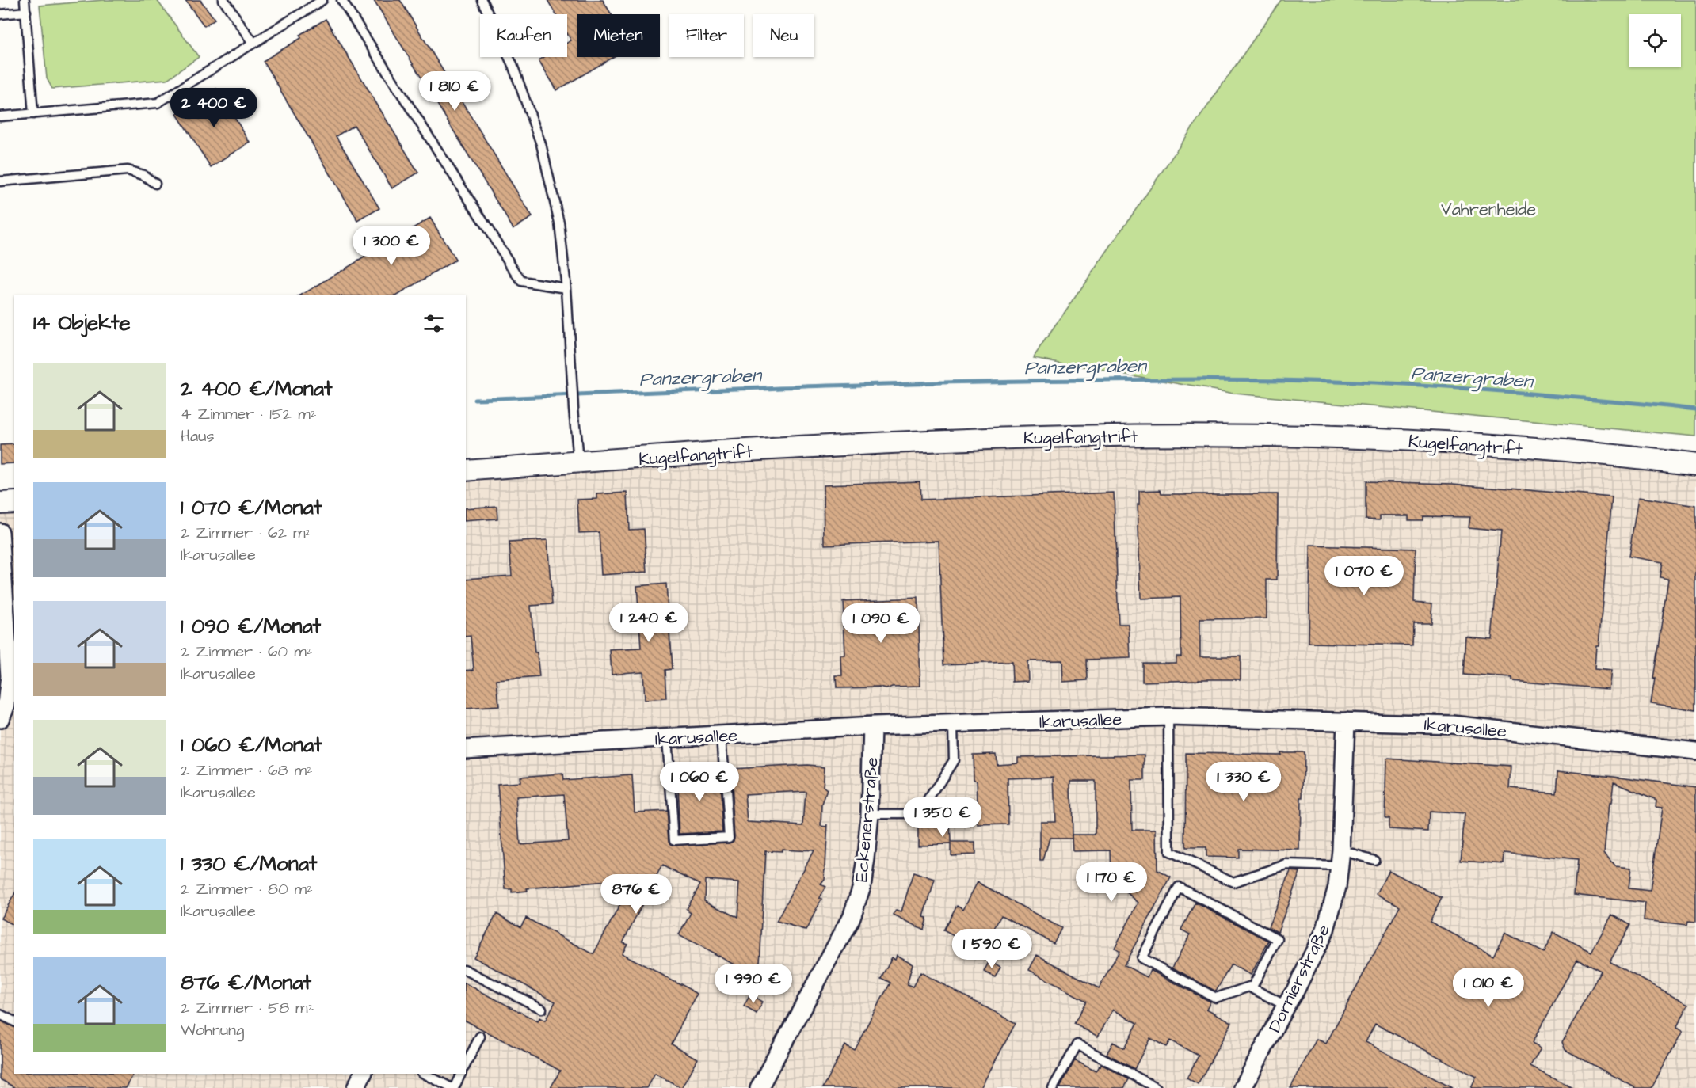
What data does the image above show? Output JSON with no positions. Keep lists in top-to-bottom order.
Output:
{
  "streets": {
    "street": [
      "Kugelfangtrift",
      "Ikarusallee",
      "Eckenerstraße",
      "Dornierstraße"
    ]
  },
  "crossings": [
    ["Ikarusallee", "Eckenerstraße"],
    ["Ikarusallee", "Dornierstraße"]
  ],
  "water": ["Panzergraben"],
  "parks": ["Vahrenheide"],
  "page": {
    "chip": [
      "Kaufen",
      "Mieten",
      "Filter",
      "Neu"
    ],
    "price": [
      "1 810 €",
      "2 400 €",
      "1 300 €",
      "1 070 €",
      "1 240 €",
      "1 090 €",
      "1 060 €",
      "1 330 €",
      "1 350 €",
      "1 170 €",
      "876 €",
      "1 590 €",
      "1 990 €",
      "1 010 €"
    ],
    "heading": "14 Objekte",
    "list": [
      {
        "name": "2 400 €/Monat",
        "note": "4 Zimmer · 152 m² · Haus"
      },
      {
        "name": "1 070 €/Monat",
        "note": "2 Zimmer · 62 m² · Ikarusallee"
      },
      {
        "name": "1 090 €/Monat",
        "note": "2 Zimmer · 60 m² · Ikarusallee"
      },
      {
        "name": "1 060 €/Monat",
        "note": "2 Zimmer · 68 m² · Ikarusallee"
      },
      {
        "name": "1 330 €/Monat",
        "note": "2 Zimmer · 80 m² · Ikarusallee"
      },
      {
        "name": "876 €/Monat",
        "note": "2 Zimmer · 58 m² · Wohnung"
      }
    ]
  }
}
